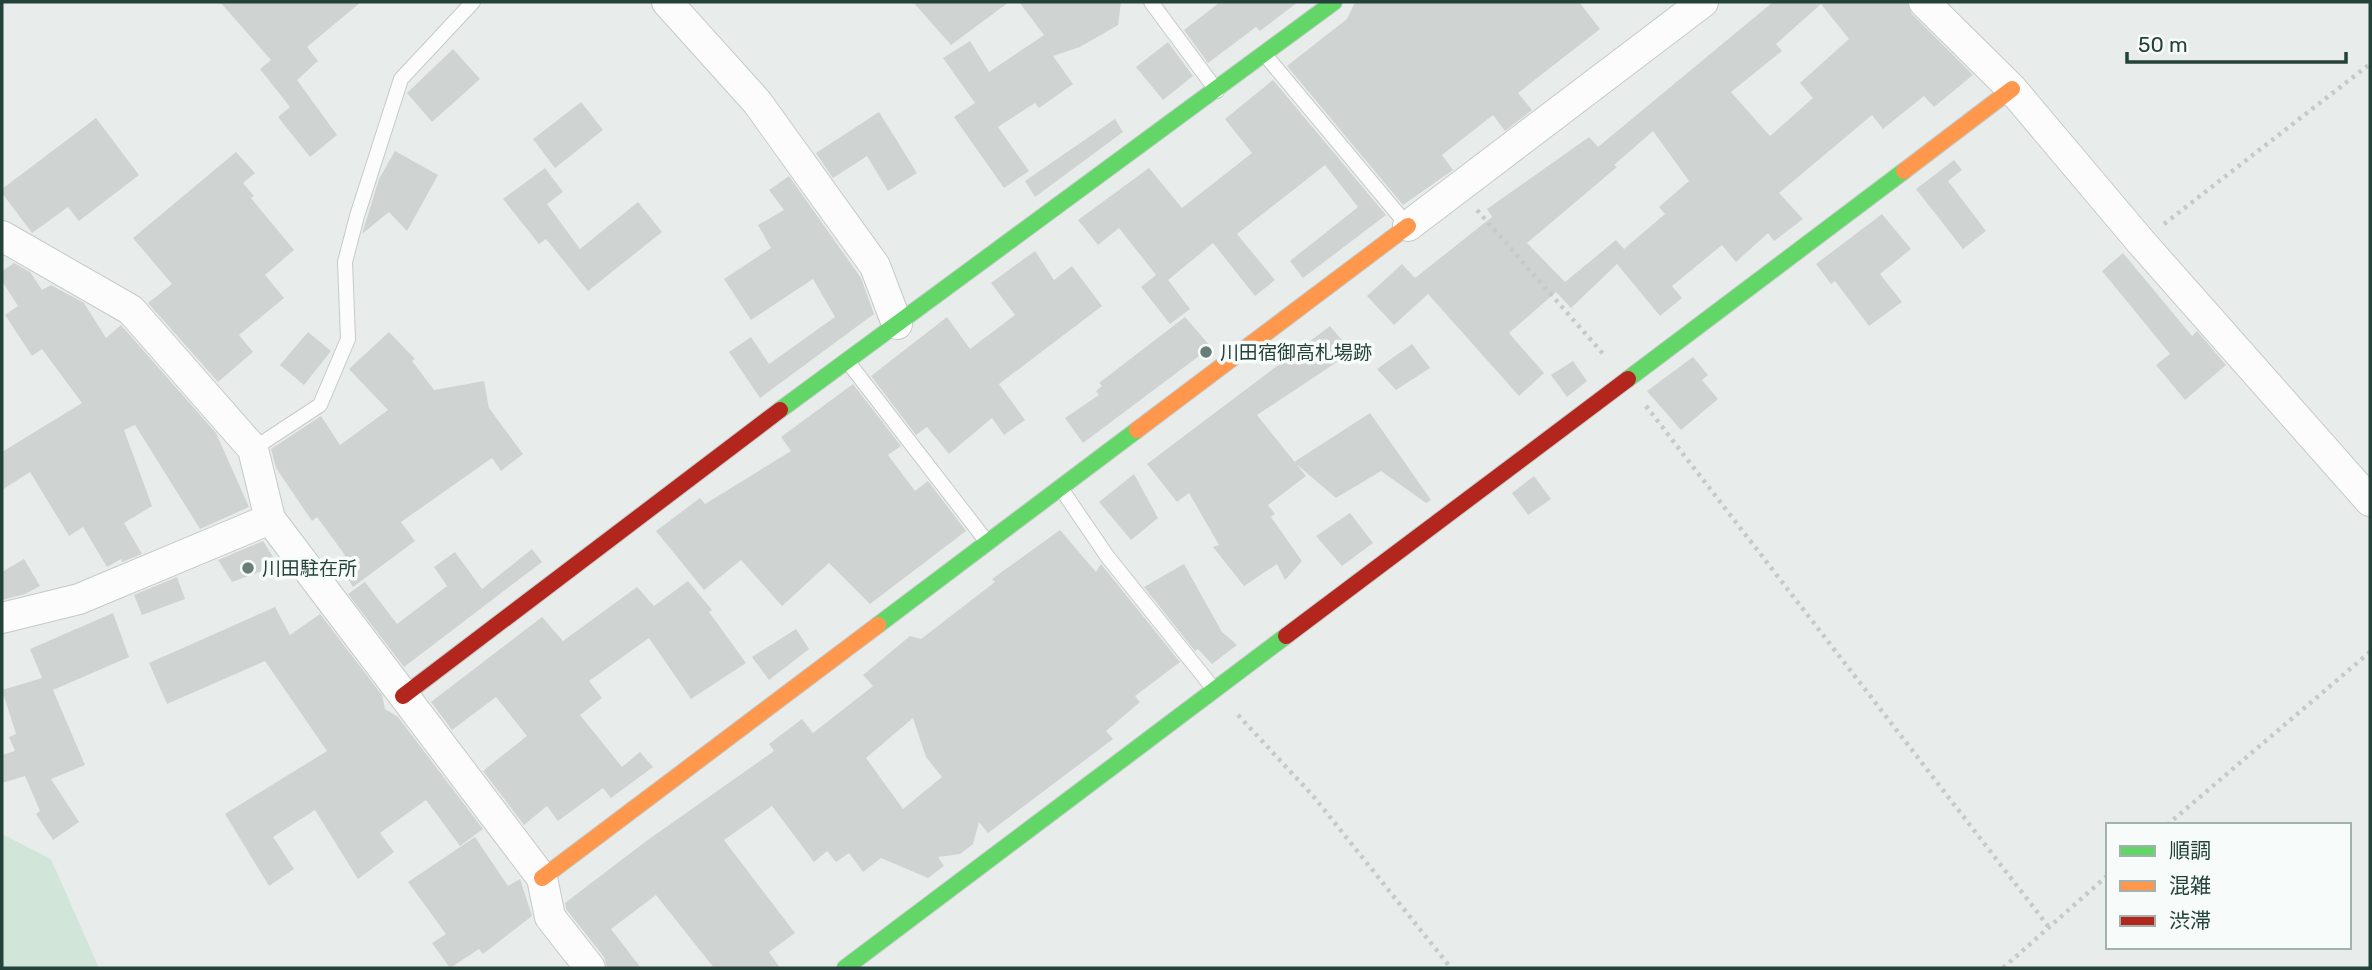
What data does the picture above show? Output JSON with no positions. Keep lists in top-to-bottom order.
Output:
{
  "places": ["川田宿御高札場跡", "川田駐在所"],
  "legend": ["順調", "混雑", "渋滞"],
  "scale_bar": "50 m"
}
